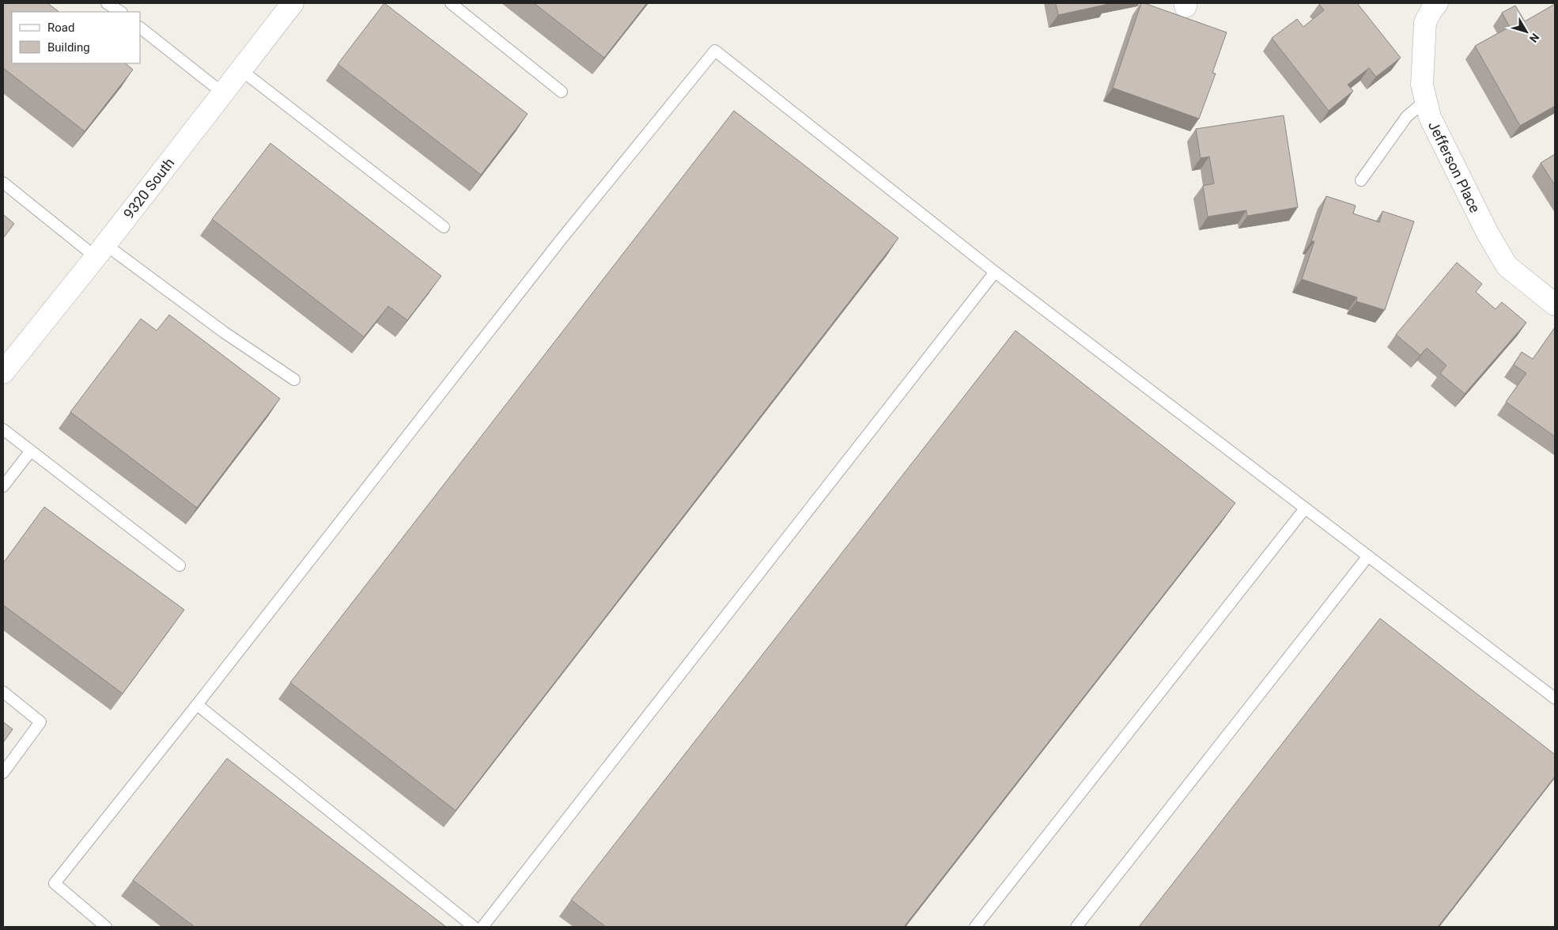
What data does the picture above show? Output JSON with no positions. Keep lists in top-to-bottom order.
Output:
{
  "streets": {
    "street": ["Jefferson Place", "9320 South"]
  },
  "legend": ["Road", "Building"],
  "north": "bottom right"
}
